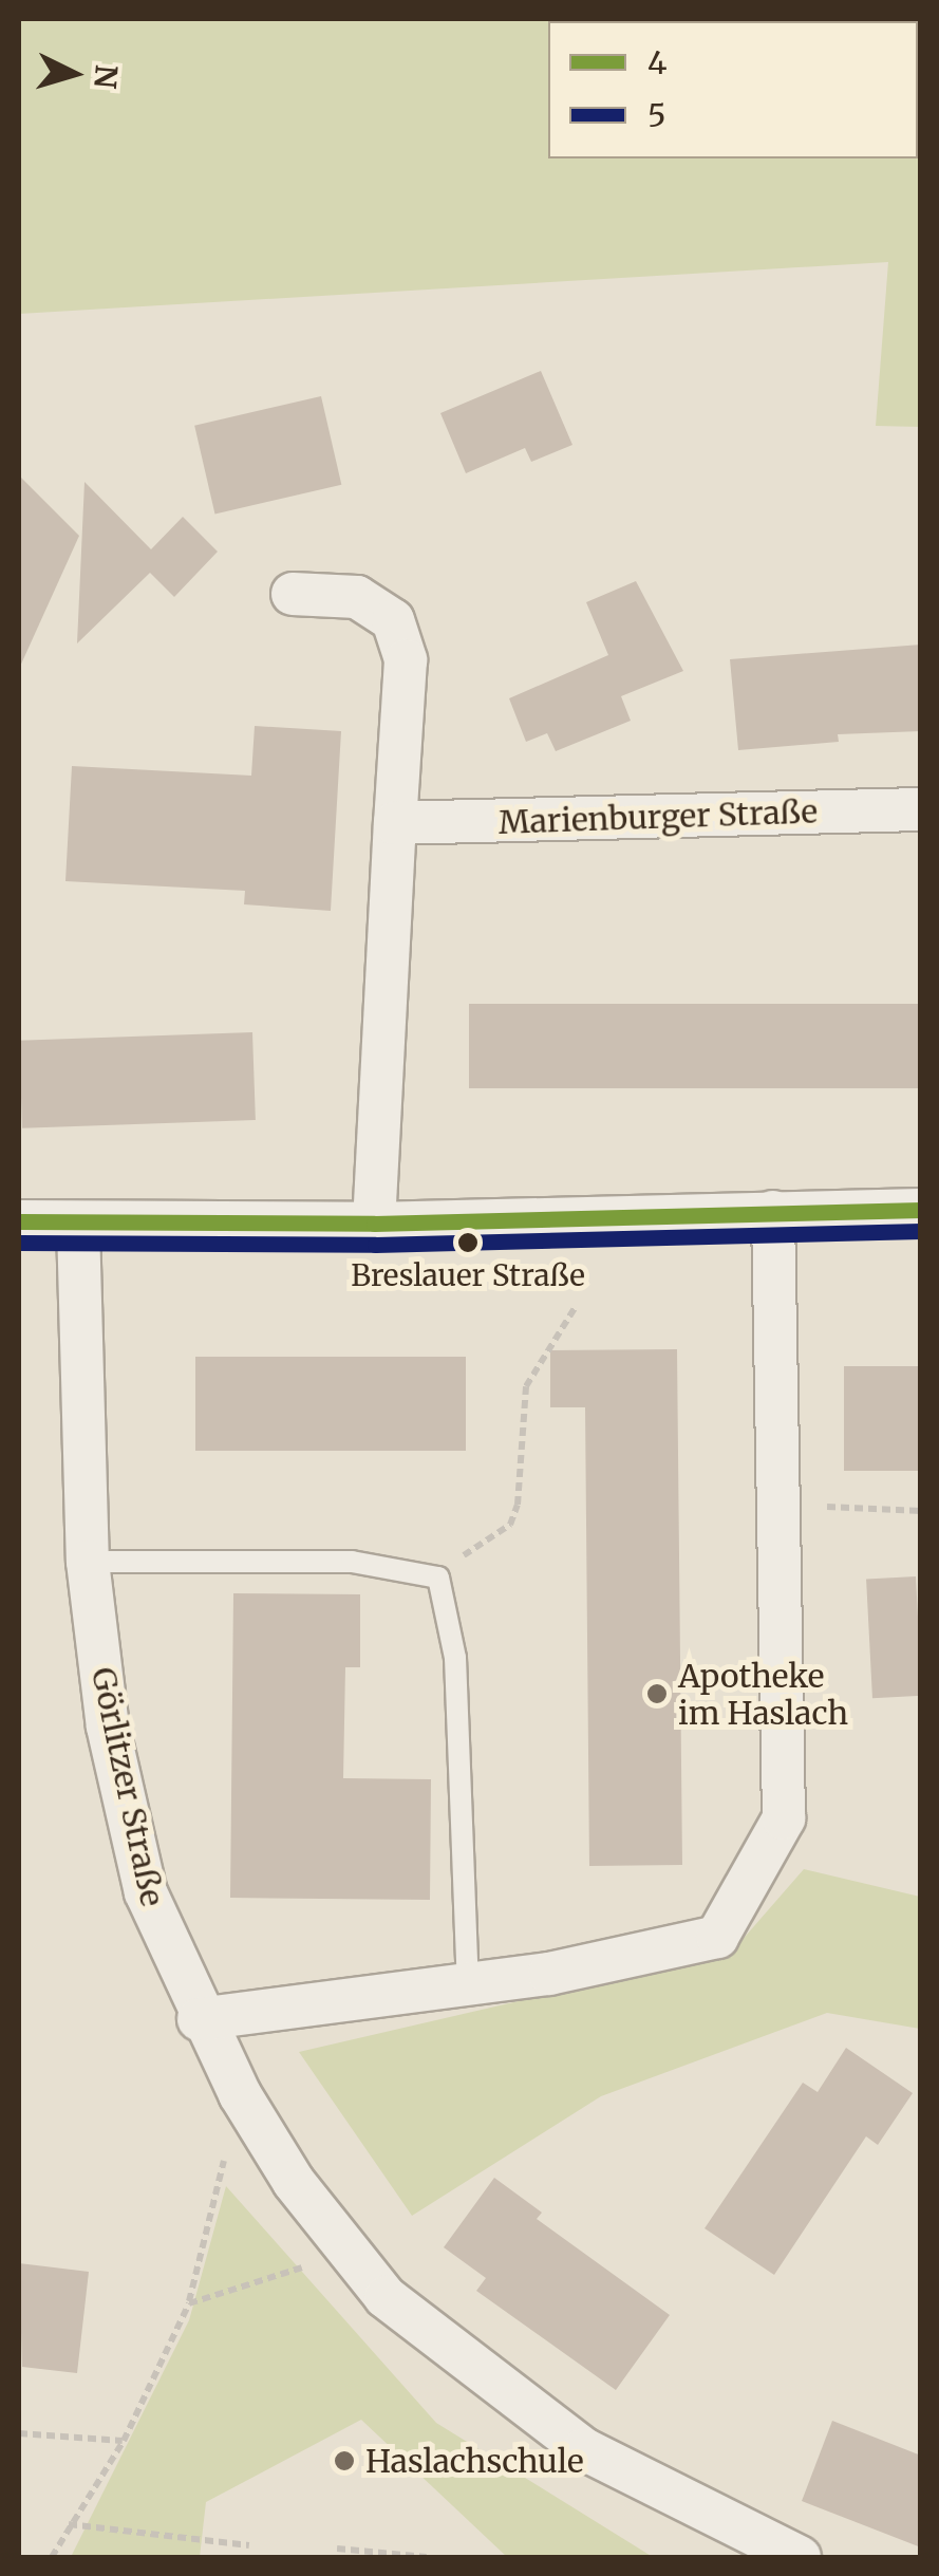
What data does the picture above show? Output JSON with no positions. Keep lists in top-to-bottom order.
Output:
{
  "streets": {
    "street": ["Marienburger Straße", "Görlitzer Straße"]
  },
  "places": ["Breslauer Straße", "Apotheke im Haslach", "Haslachschule"],
  "lines": ["transit line 4", "transit line 5"],
  "legend": ["4", "5"],
  "north": "right"
}
